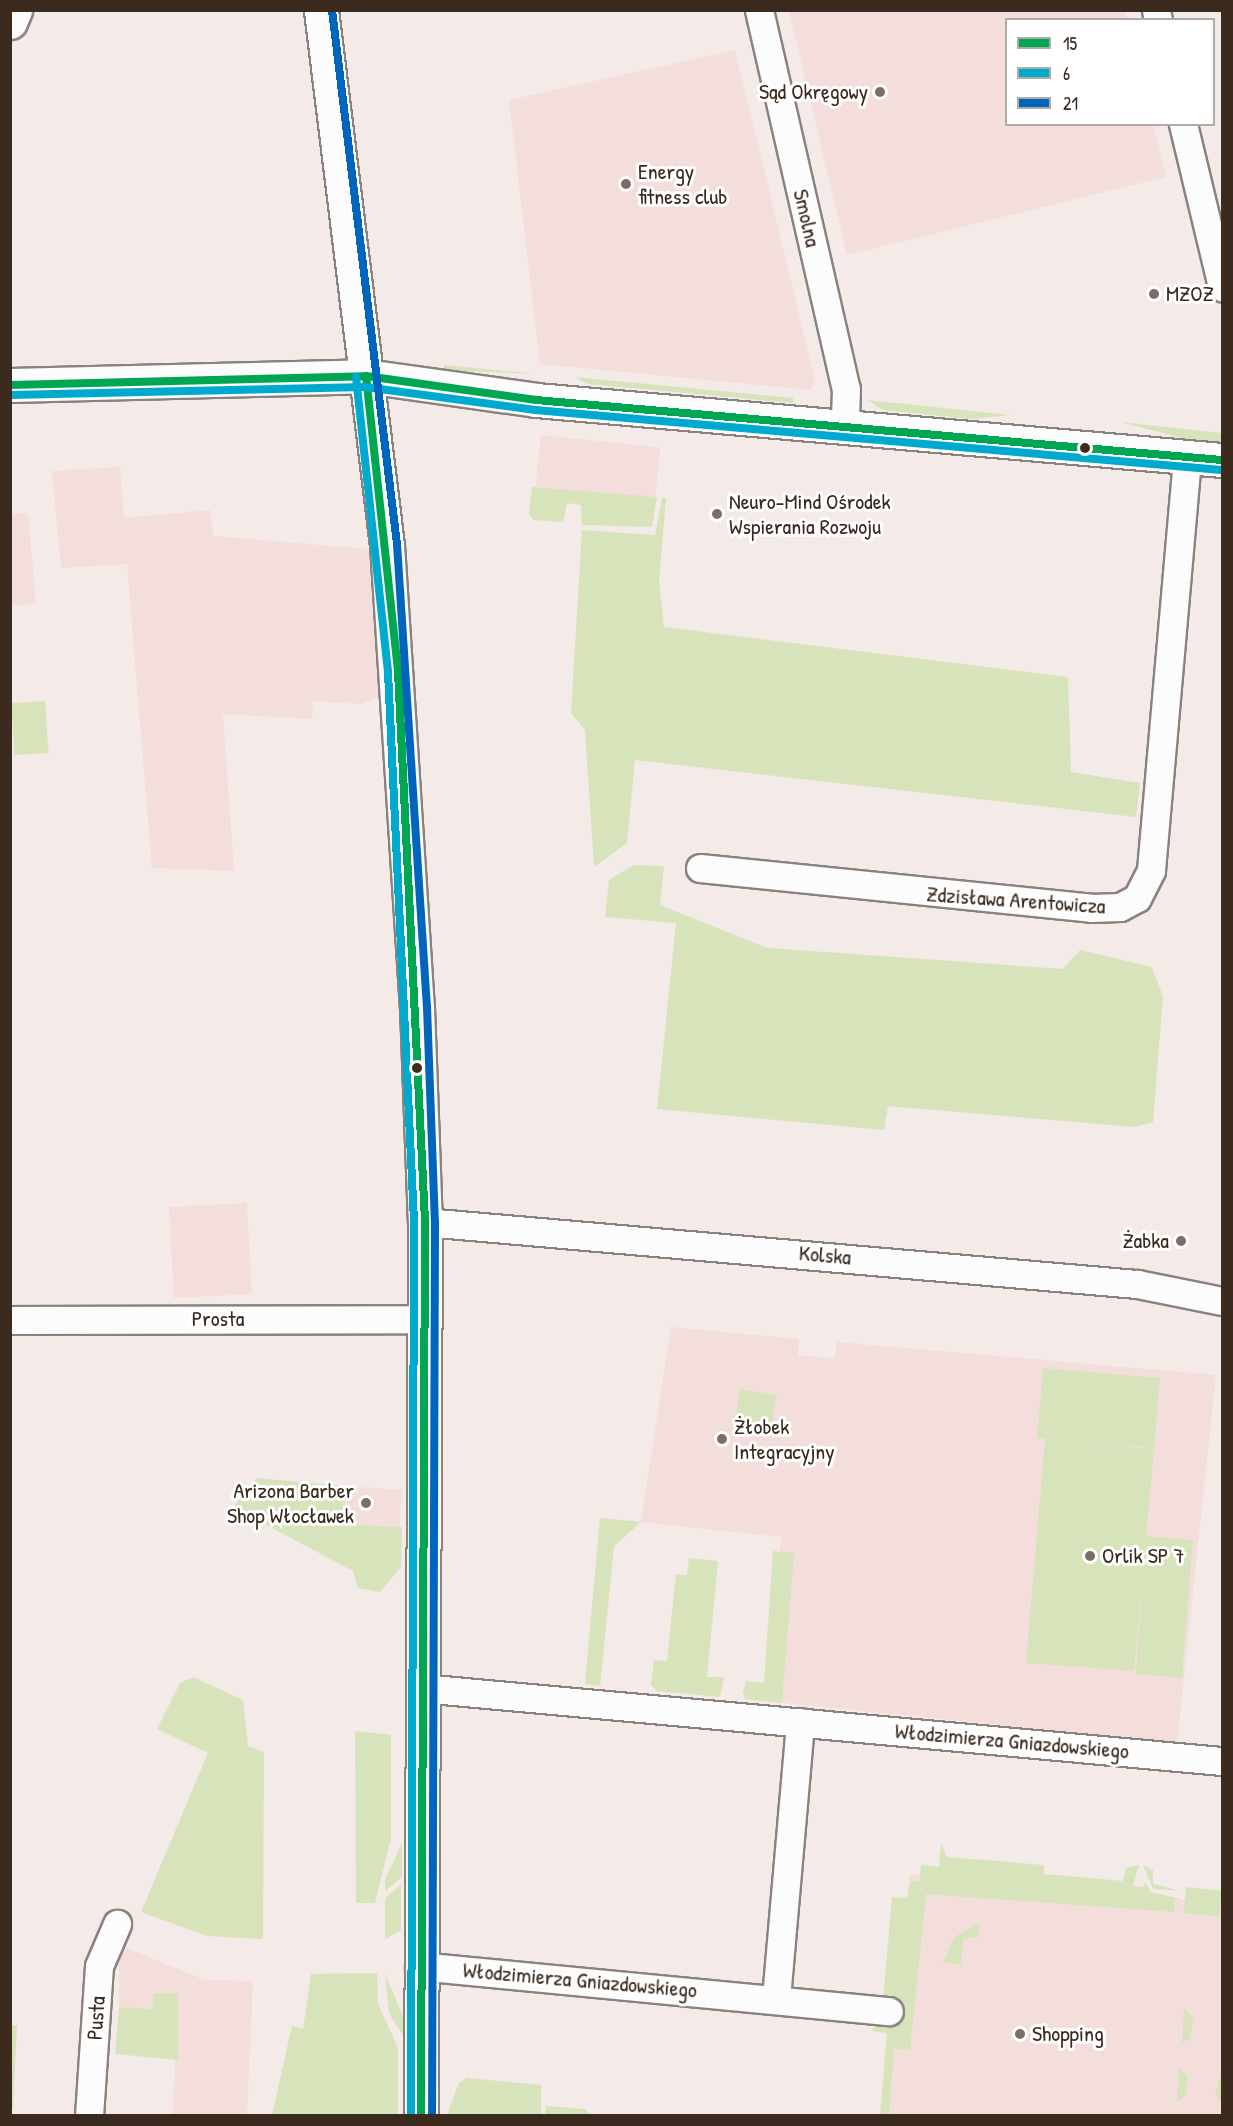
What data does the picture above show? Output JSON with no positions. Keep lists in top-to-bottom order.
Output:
{
  "streets": {
    "street": [
      "Smolna",
      "Zdzisława Arentowicza",
      "Kolska",
      "Prosta",
      "Włodzimierza Gniazdowskiego",
      "Pusta"
    ]
  },
  "places": [
    "Sąd Okręgowy",
    "Energy fitness club",
    "MZOZ",
    "Neuro-Mind Ośrodek Wspierania Rozwoju",
    "Żabka",
    "Żłobek Integracyjny",
    "Arizona Barber Shop Włocławek",
    "Orlik SP 7",
    "Shopping"
  ],
  "lines": ["transit line 21", "transit line 15", "transit line 6"],
  "legend": ["15", "6", "21"]
}
